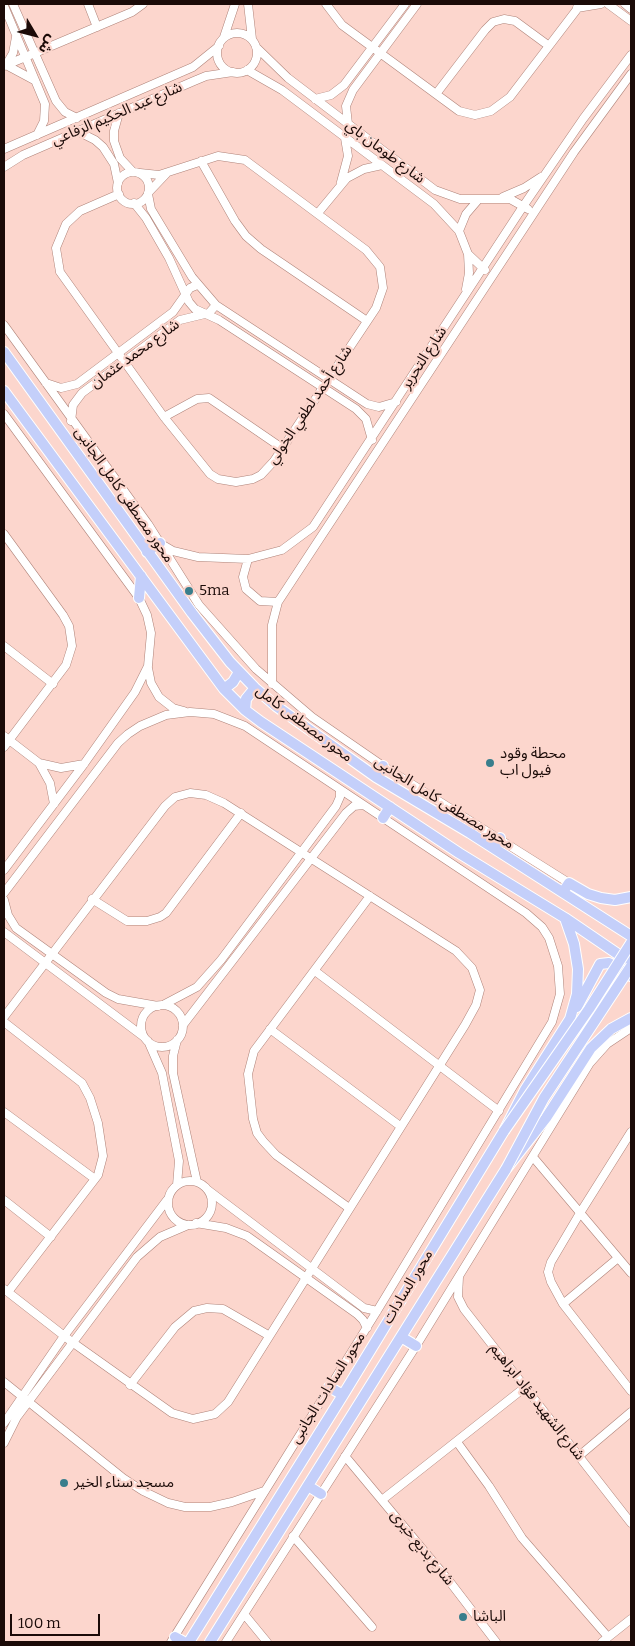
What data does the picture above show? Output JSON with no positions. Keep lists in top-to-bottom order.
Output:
{
  "streets": {
    "main road": ["محور مصطفى كامل", "محور السادات"],
    "street": [
      "شارع عبد الحكيم الرفاعي",
      "شارع طومان باي",
      "شارع محمد عثمان",
      "شارع التحرير",
      "شارع أحمد لطفي الخولي",
      "محور مصطفى كامل الجانبى",
      "محور السادات الجانبى",
      "شارع الشهيد فؤاد ابراهيم",
      "شارع بديع خيرى"
    ]
  },
  "crossings": [
    ["شارع عبد الحكيم الرفاعي", "شارع طومان باي"],
    ["شارع طومان باي", "شارع التحرير"],
    ["شارع محمد عثمان", "شارع أحمد لطفي الخولي"],
    ["شارع محمد عثمان", "محور مصطفى كامل الجانبى"],
    ["شارع التحرير", "محور مصطفى كامل الجانبى"],
    ["محور مصطفى كامل", "محور السادات"]
  ],
  "places": [
    "5ma",
    "محطة وقود فيول اب",
    "مسجد سناء الخير",
    "الباشا"
  ],
  "scale_bar": "100 m",
  "north": "bottom right"
}
